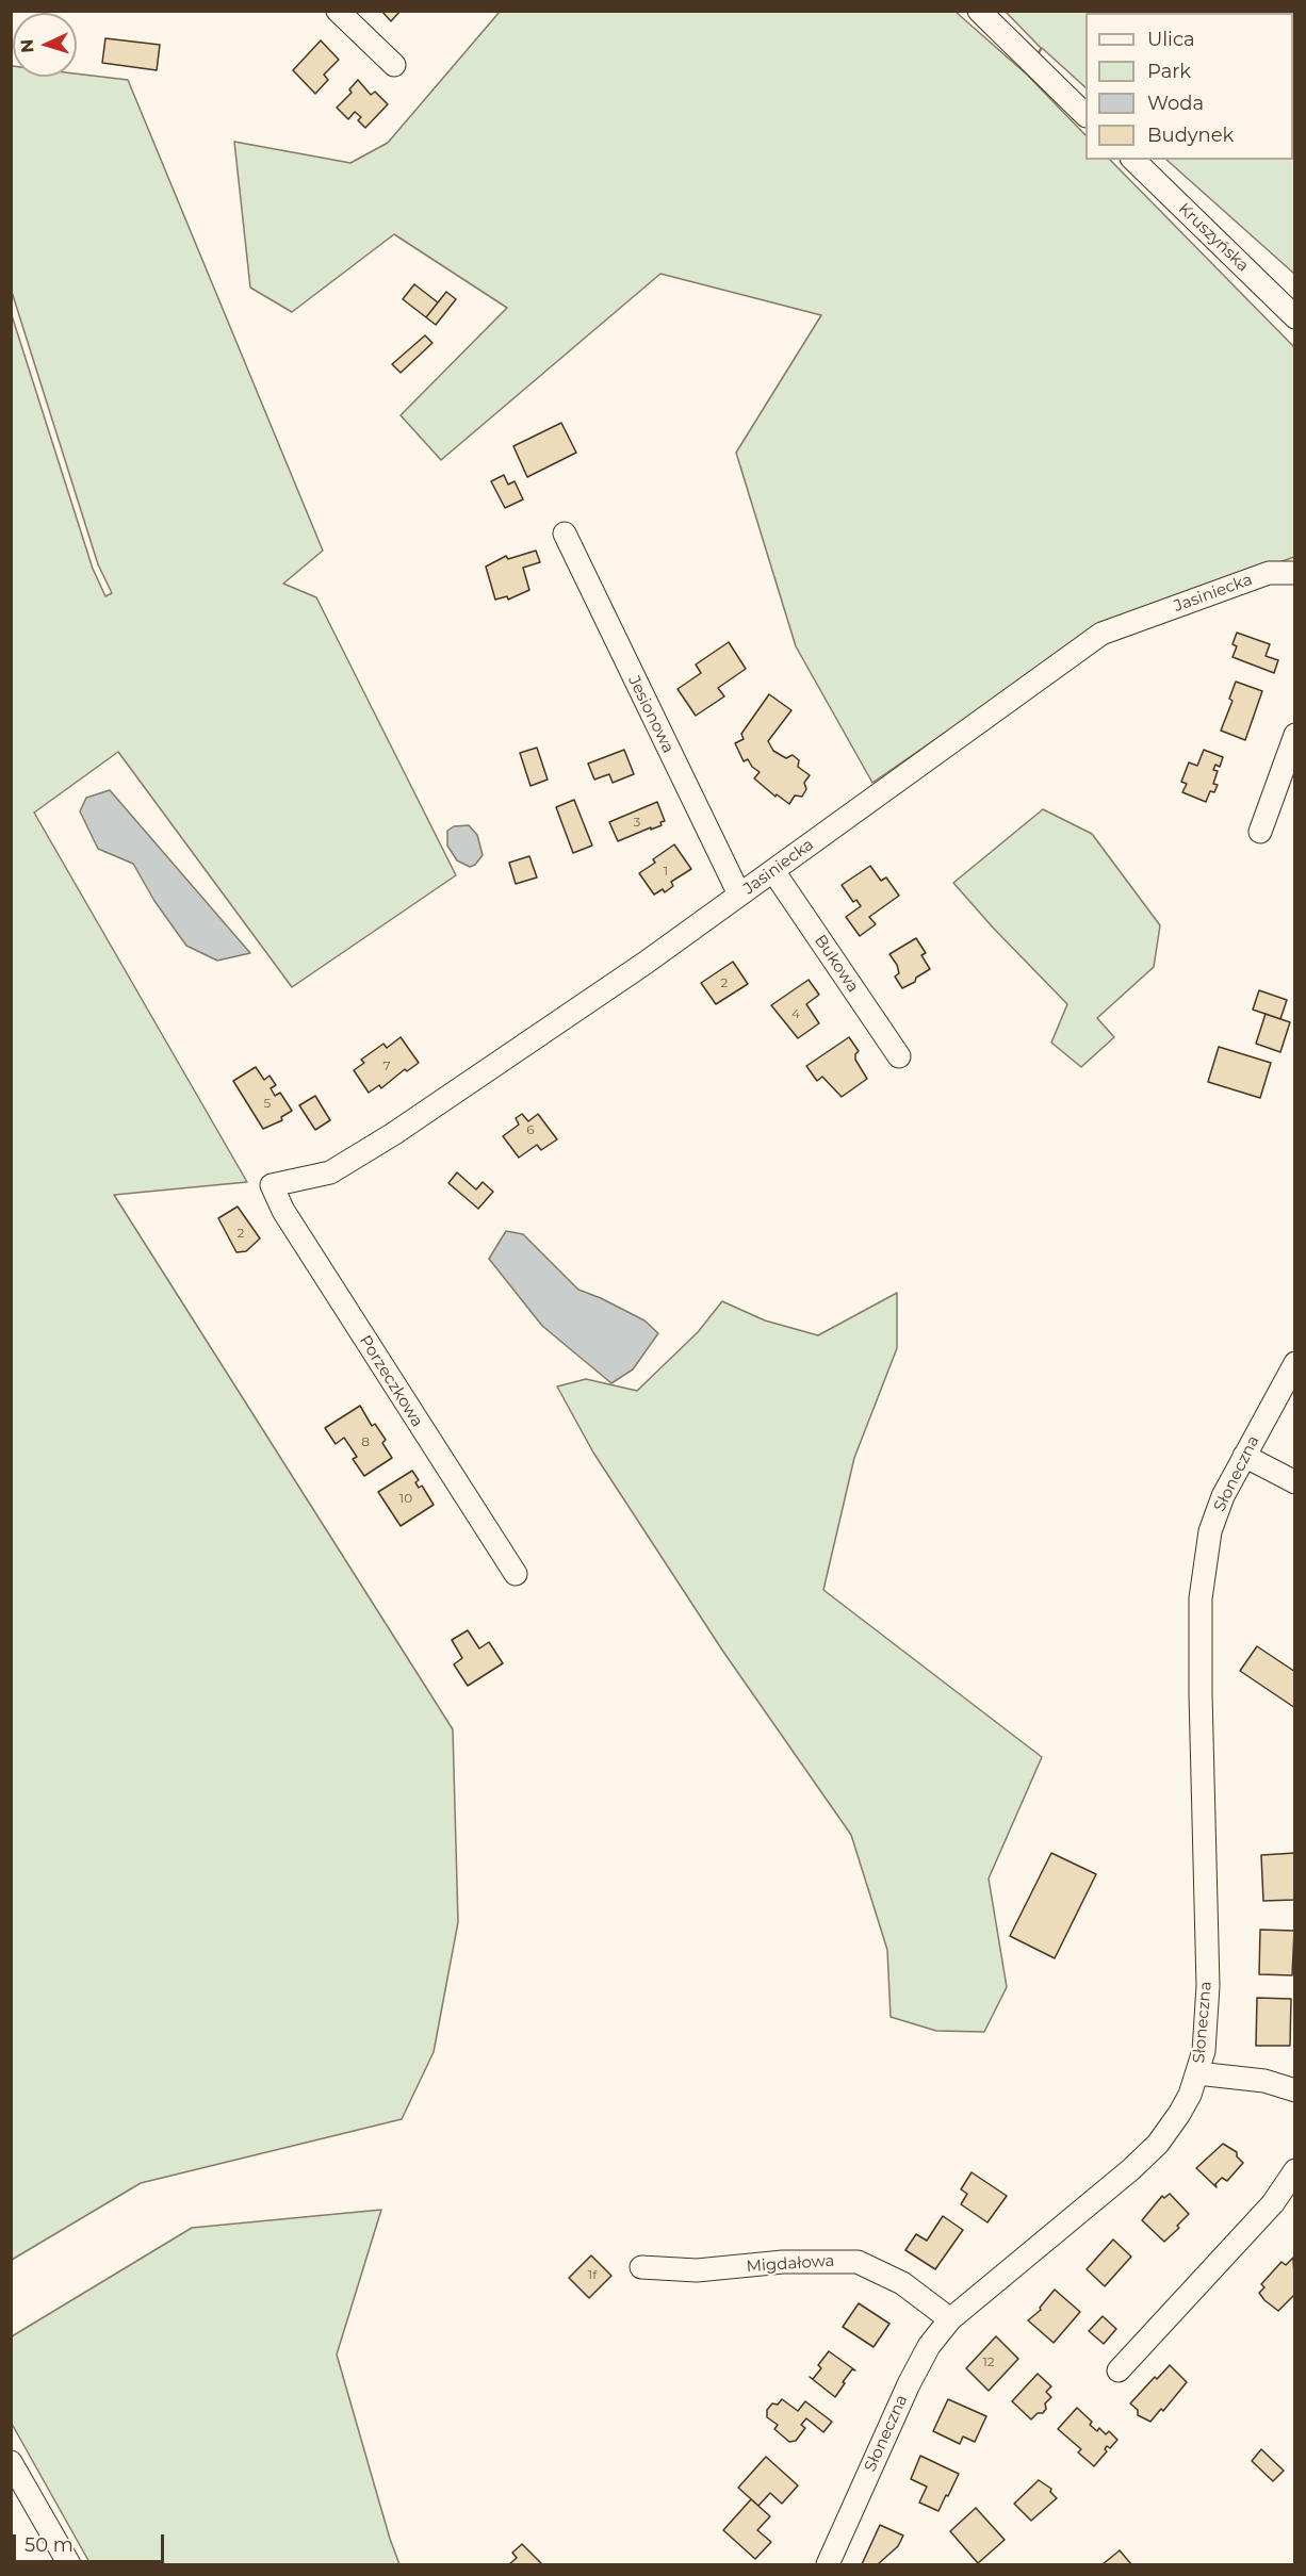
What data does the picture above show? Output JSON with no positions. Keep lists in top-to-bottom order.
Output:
{
  "streets": {
    "street": [
      "Kruszyńska",
      "Jasiniecka",
      "Jesionowa",
      "Bukowa",
      "Porzeczkowa",
      "Słoneczna",
      "Migdałowa"
    ]
  },
  "crossings": [
    ["Jasiniecka", "Jesionowa"],
    ["Jasiniecka", "Bukowa"],
    ["Jasiniecka", "Porzeczkowa"],
    ["Słoneczna", "Migdałowa"]
  ],
  "house_numbers": [
    "3",
    "1",
    "2",
    "4",
    "7",
    "5",
    "6",
    "2",
    "8",
    "10",
    "1f",
    "12"
  ],
  "legend": [
    "Ulica",
    "Park",
    "Woda",
    "Budynek"
  ],
  "scale_bar": "50 m",
  "north": "left"
}
